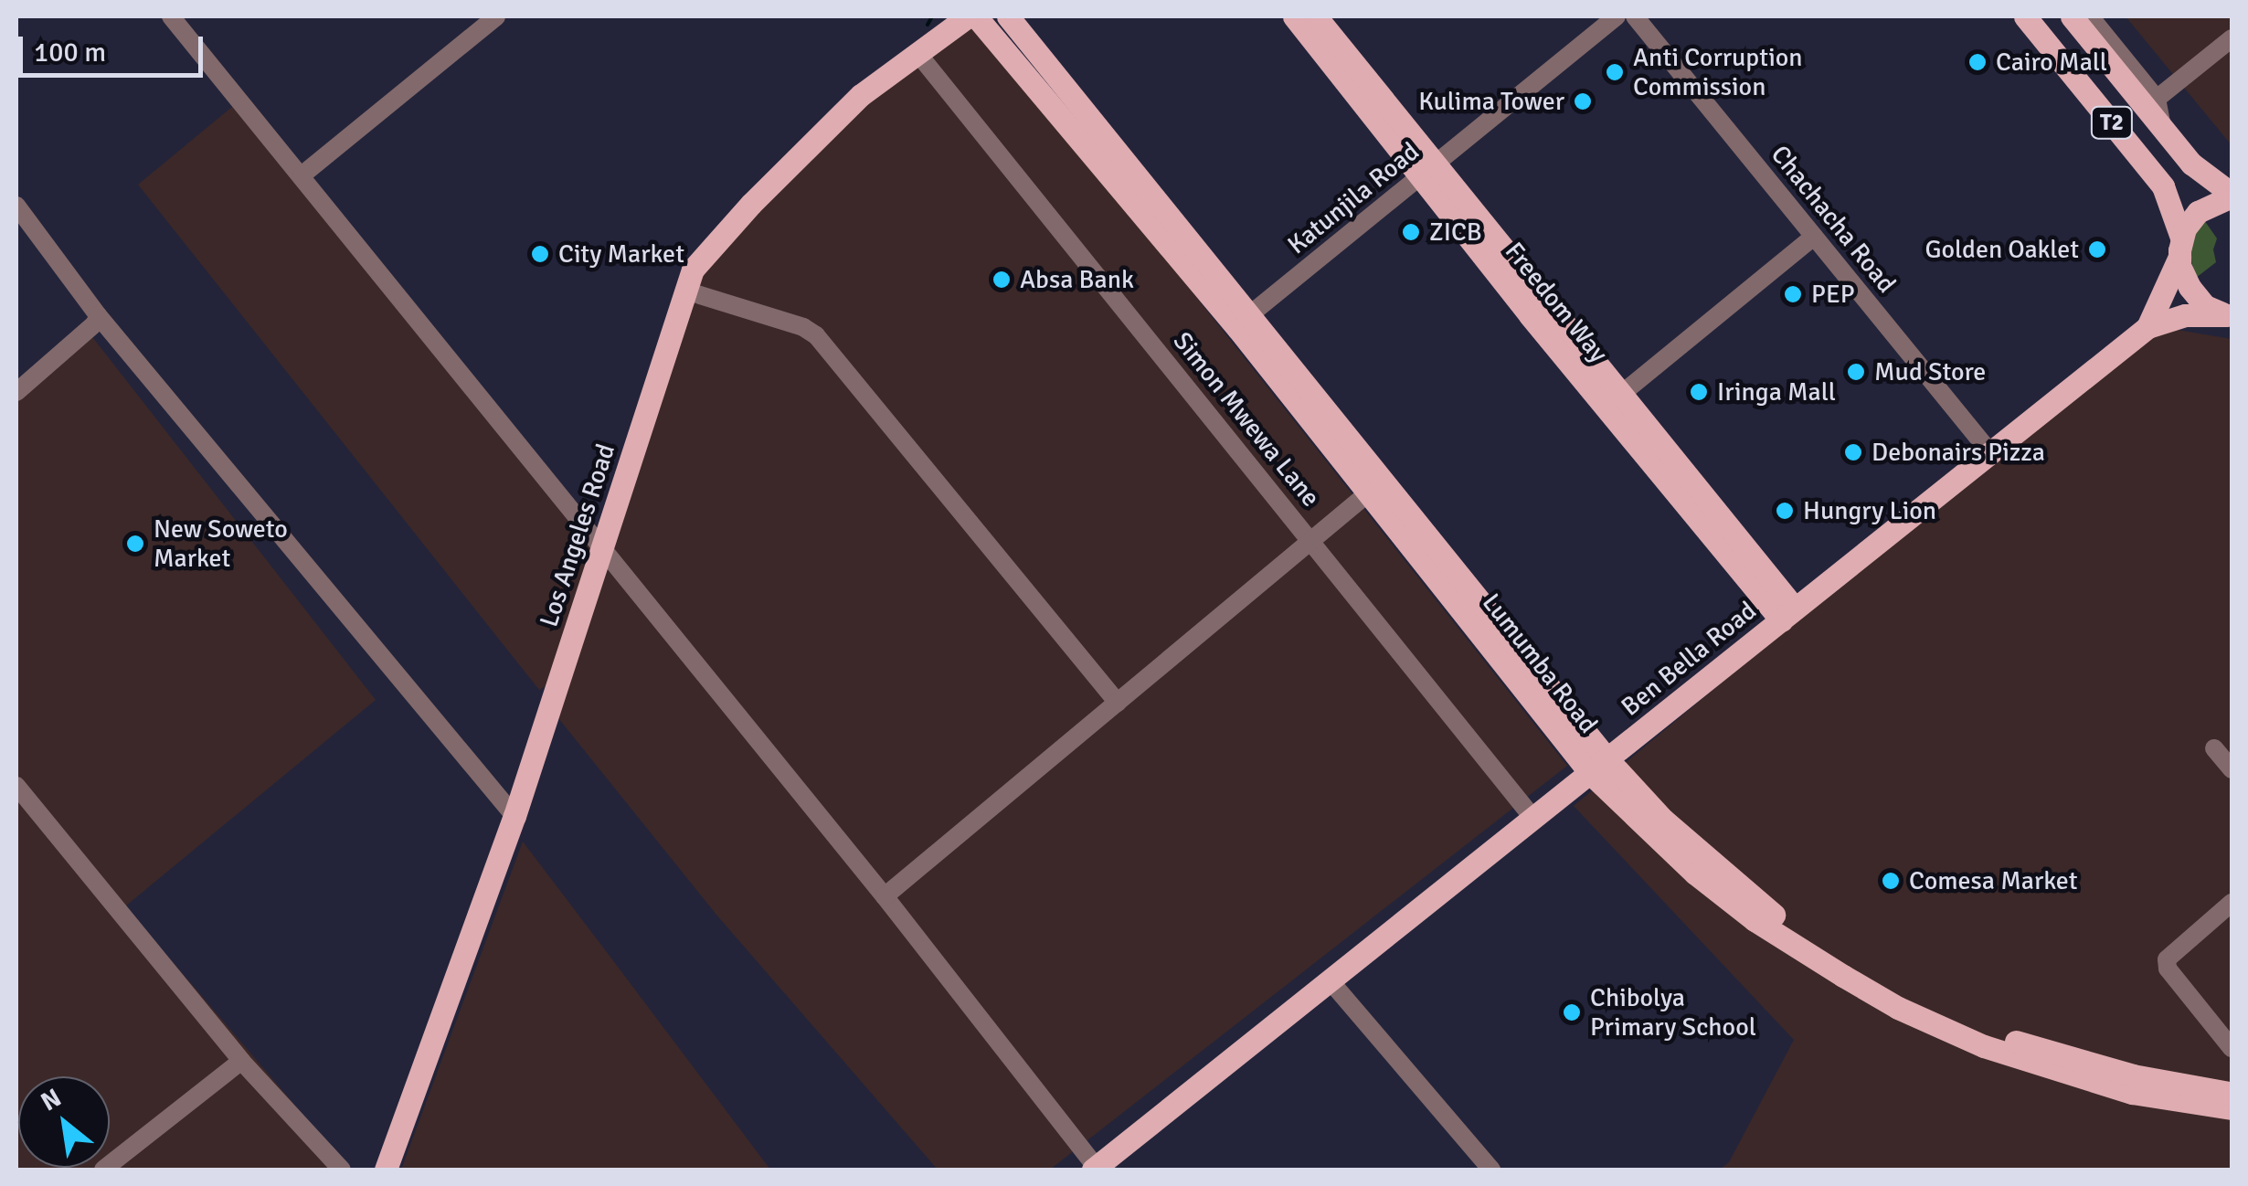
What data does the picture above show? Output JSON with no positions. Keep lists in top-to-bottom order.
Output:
{
  "streets": {
    "main road": [
      "T2",
      "Freedom Way",
      "Los Angeles Road",
      "Ben Bella Road",
      "Lumumba Road"
    ],
    "street": ["Katunjila Road", "Chachacha Road", "Simon Mwewa Lane"]
  },
  "crossings": [
    ["T2", "Ben Bella Road"],
    ["Katunjila Road", "Freedom Way"],
    ["Katunjila Road", "Lumumba Road"],
    ["Chachacha Road", "Ben Bella Road"],
    ["Freedom Way", "Ben Bella Road"],
    ["Simon Mwewa Lane", "Los Angeles Road"],
    ["Simon Mwewa Lane", "Ben Bella Road"],
    ["Ben Bella Road", "Lumumba Road"]
  ],
  "places": [
    "Cairo Mall",
    "Anti Corruption Commission",
    "Kulima Tower",
    "ZICB",
    "Golden Oaklet",
    "City Market",
    "Absa Bank",
    "PEP",
    "Mud Store",
    "Iringa Mall",
    "Debonairs Pizza",
    "Hungry Lion",
    "New Soweto Market",
    "Comesa Market",
    "Chibolya Primary School"
  ],
  "scale_bar": "100 m",
  "north": "top left"
}
